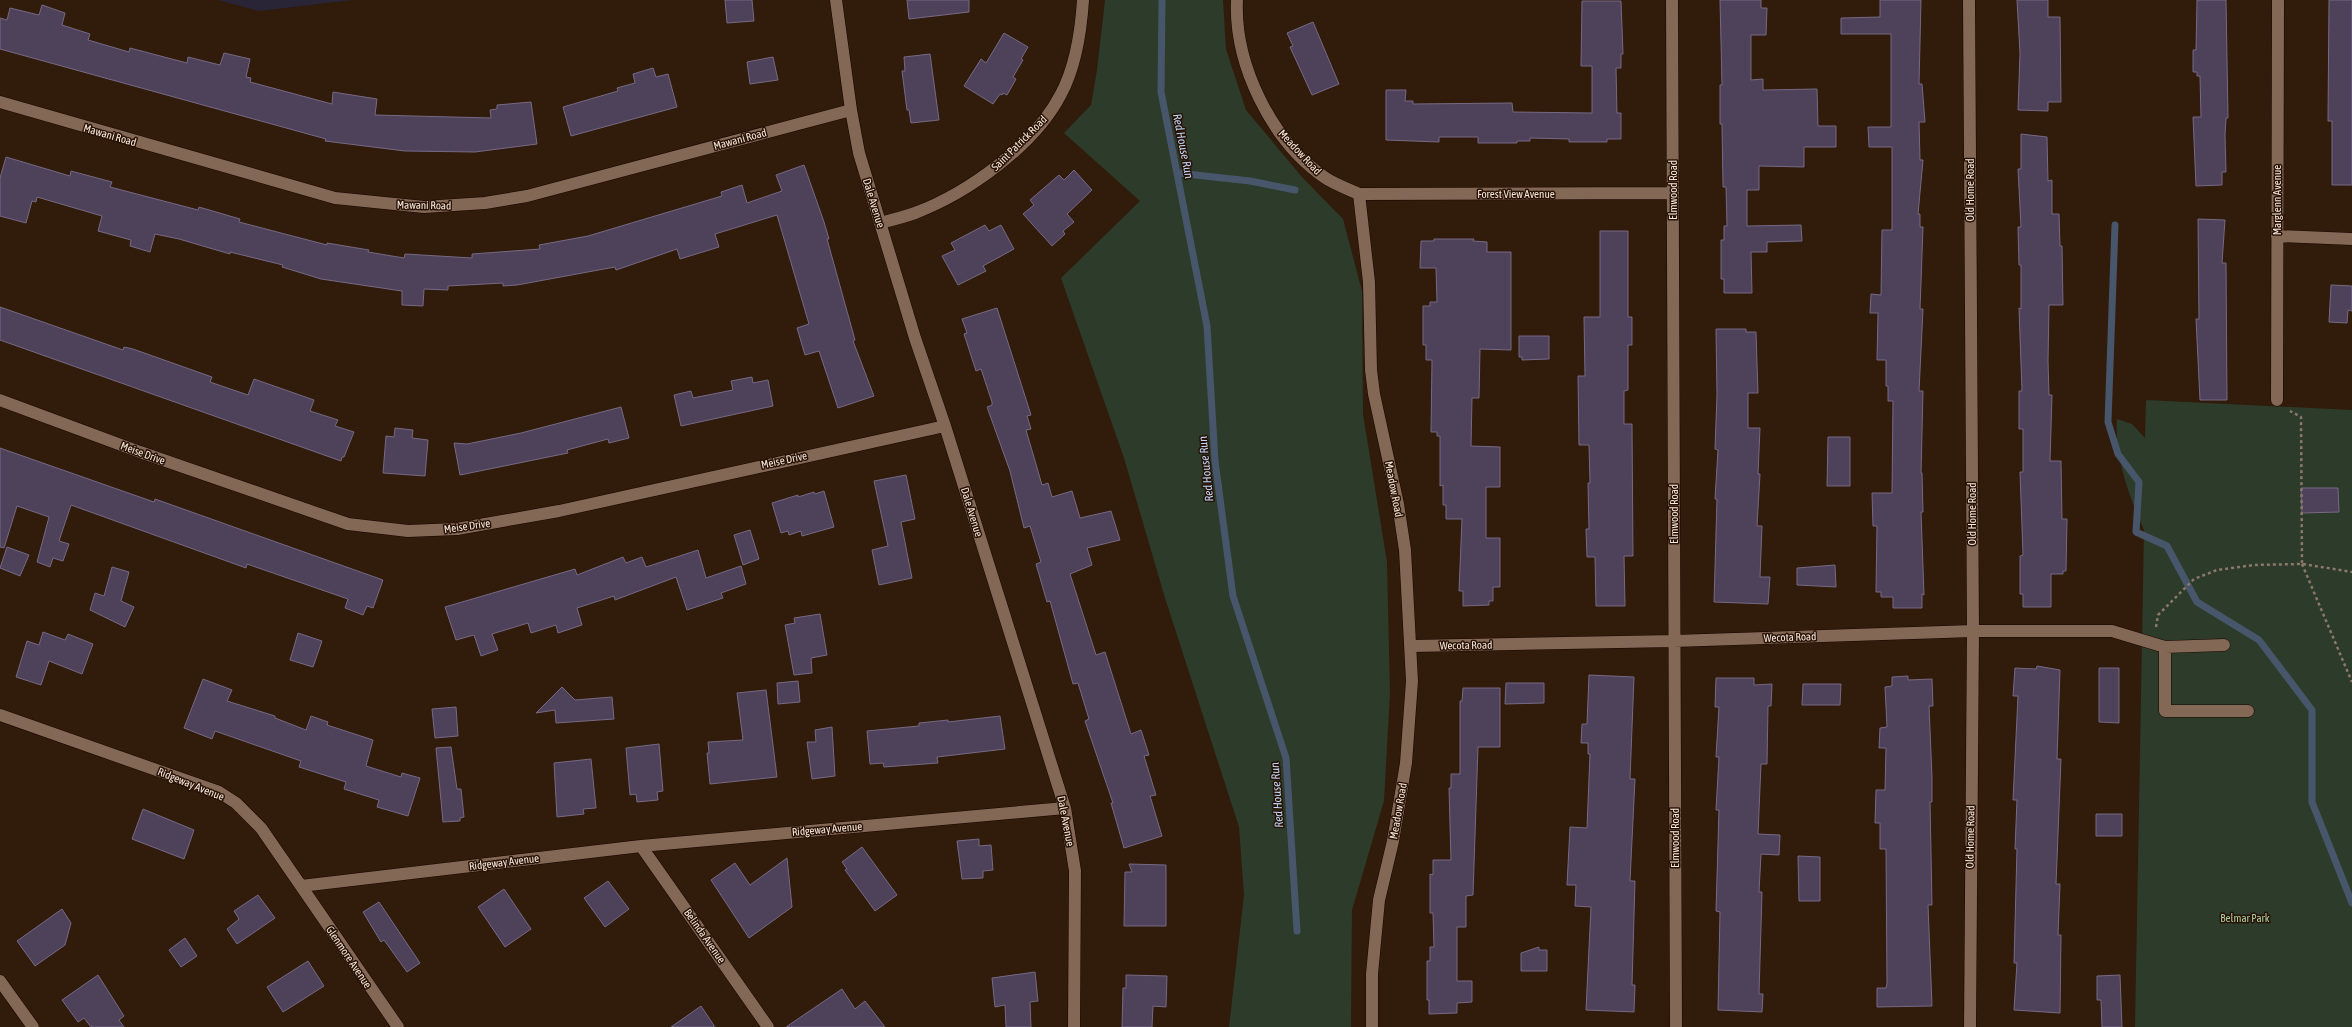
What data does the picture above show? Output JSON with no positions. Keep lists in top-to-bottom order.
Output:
{
  "streets": {
    "street": [
      "Mawani Road",
      "Saint Patrick Road",
      "Meadow Road",
      "Elmwood Road",
      "Old Home Road",
      "Forest View Avenue",
      "Marglenn Avenue",
      "Dale Avenue",
      "Meise Drive",
      "Wecota Road",
      "Ridgeway Avenue",
      "Belinda Avenue",
      "Glenmore Avenue"
    ]
  },
  "crossings": [
    ["Mawani Road", "Dale Avenue"],
    ["Saint Patrick Road", "Dale Avenue"],
    ["Meadow Road", "Forest View Avenue"],
    ["Meadow Road", "Wecota Road"],
    ["Elmwood Road", "Forest View Avenue"],
    ["Elmwood Road", "Wecota Road"],
    ["Old Home Road", "Wecota Road"],
    ["Dale Avenue", "Meise Drive"],
    ["Dale Avenue", "Ridgeway Avenue"],
    ["Ridgeway Avenue", "Belinda Avenue"],
    ["Ridgeway Avenue", "Glenmore Avenue"]
  ],
  "water": ["Red House Run"],
  "parks": ["Belmar Park"]
}
